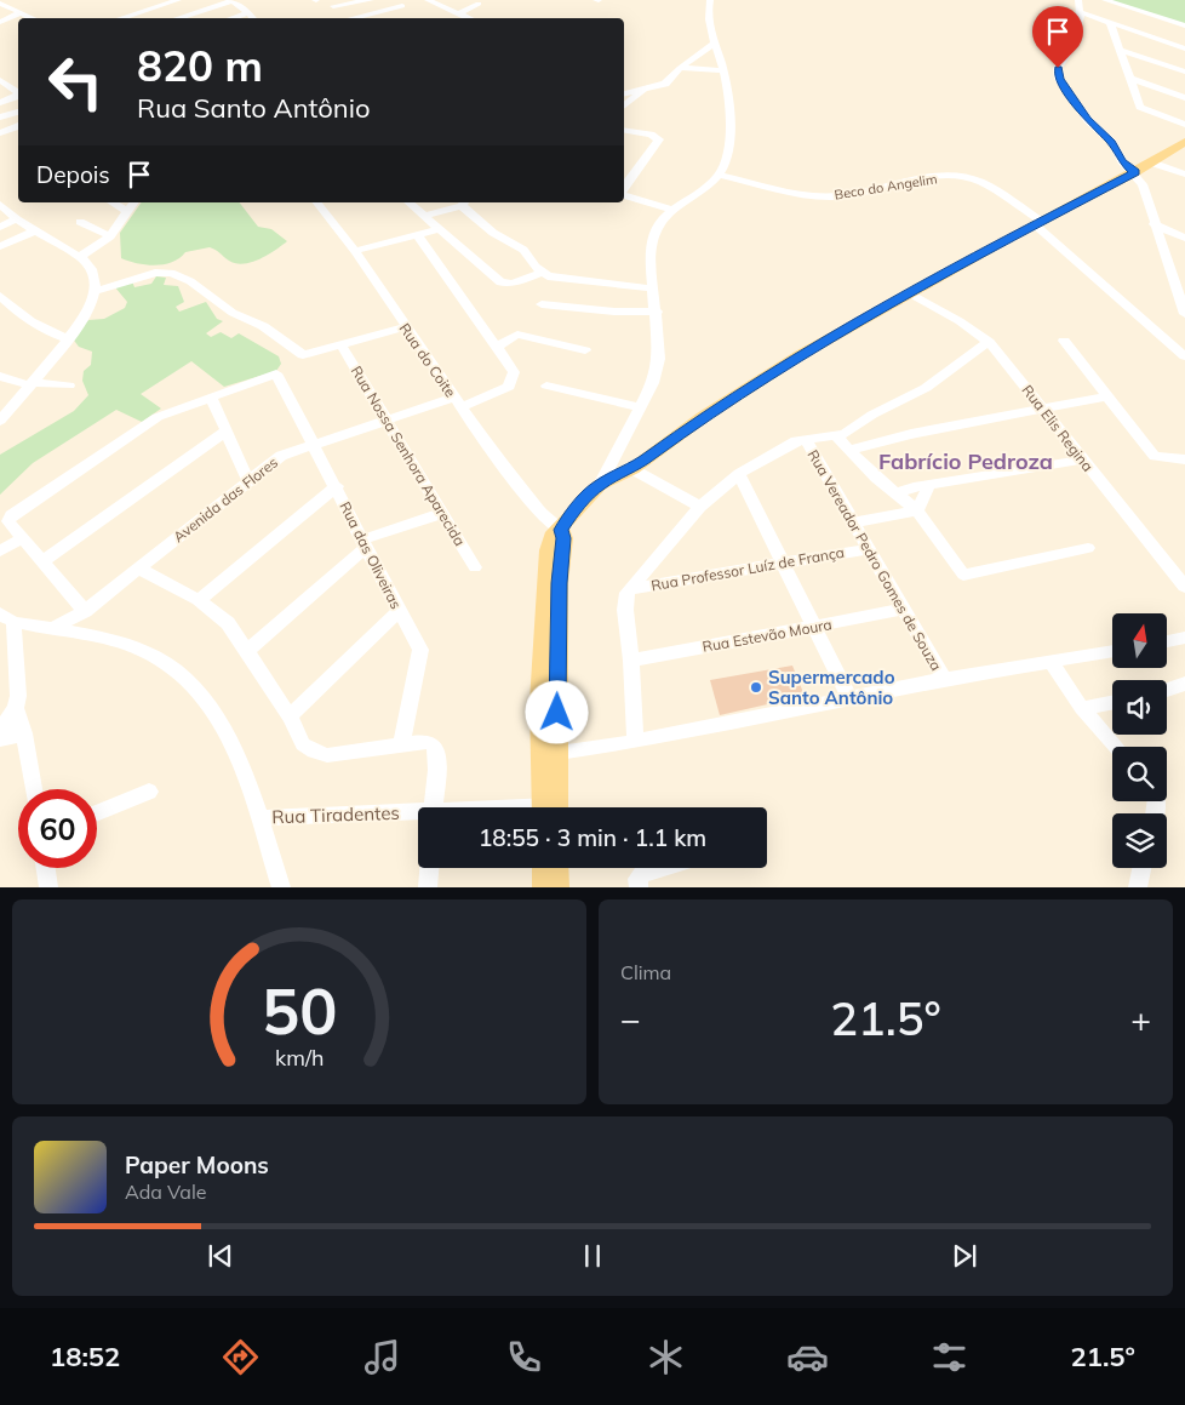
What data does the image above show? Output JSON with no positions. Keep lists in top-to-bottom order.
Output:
{
  "streets": {
    "street": [
      "Beco do Angelim",
      "Rua do Coite",
      "Rua Elis Regina",
      "Rua Nossa Senhora Aparecida",
      "Avenida das Flores",
      "Rua das Oliveiras",
      "Rua Vereador Pedro Gomes de Souza",
      "Rua Professor Luíz de França",
      "Rua Estevão Moura",
      "Rua Tiradentes"
    ]
  },
  "crossings": [
    ["Rua do Coite", "Avenida das Flores"],
    ["Rua Nossa Senhora Aparecida", "Avenida das Flores"],
    ["Avenida das Flores", "Rua das Oliveiras"],
    ["Rua Vereador Pedro Gomes de Souza", "Rua Professor Luíz de França"],
    ["Rua Vereador Pedro Gomes de Souza", "Rua Estevão Moura"]
  ],
  "districts": ["Fabrício Pedroza"],
  "places": ["Supermercado Santo Antônio"],
  "north": "top",
  "page": {
    "turn": ["820 m", "Rua Santo Antônio"],
    "then": "Depois",
    "limit": "60",
    "trip": "18:55 · 3 min · 1.1 km",
    "tile": "Clima",
    "heat": ["−", "21.5°", "+"],
    "song": ["Paper Moons", "Ada Vale"],
    "tabs": ["18:52", "21.5°"],
    "gauge": ["50", "km/h"]
  }
}
